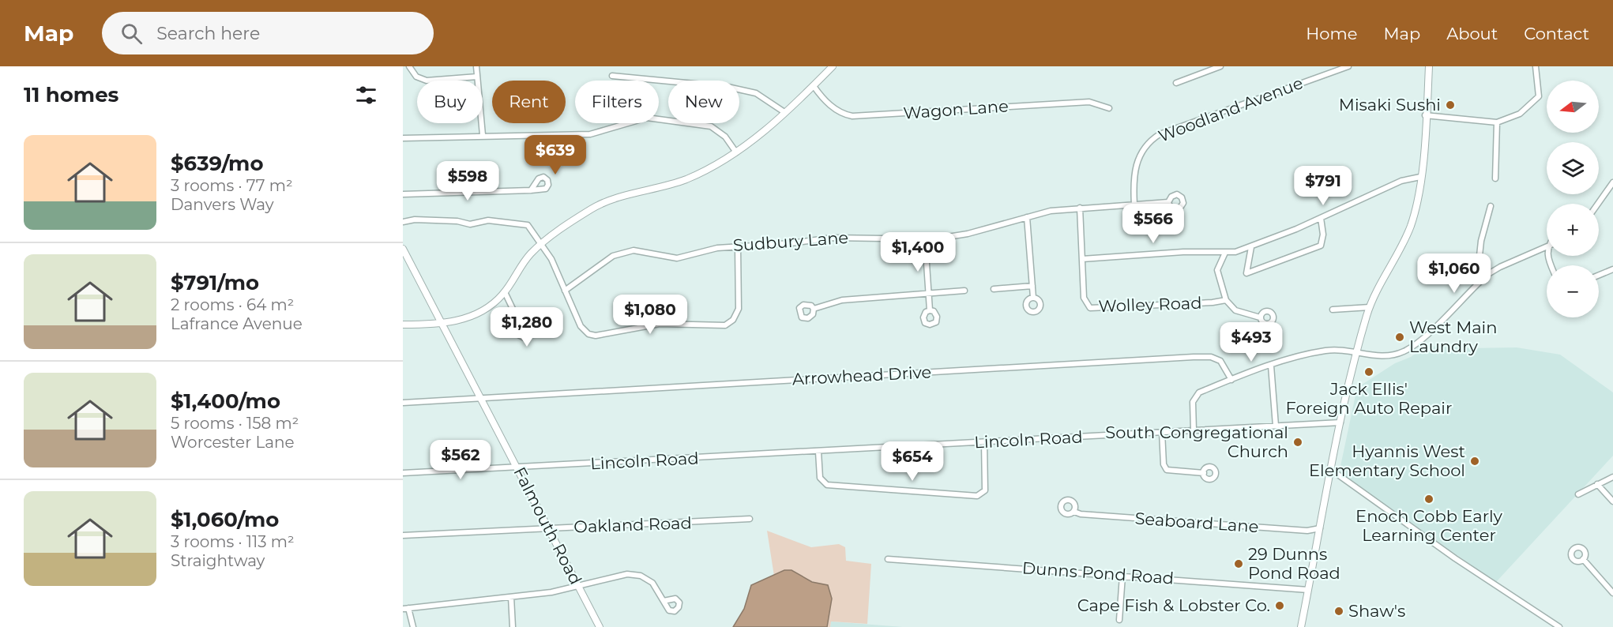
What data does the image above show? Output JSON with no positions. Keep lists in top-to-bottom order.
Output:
{
  "streets": {
    "main road": ["Falmouth Road"],
    "street": [
      "Wagon Lane",
      "Woodland Avenue",
      "Sudbury Lane",
      "Wolley Road",
      "Arrowhead Drive",
      "Lincoln Road",
      "Seaboard Lane",
      "Oakland Road",
      "Dunns Pond Road"
    ]
  },
  "crossings": [
    ["Woodland Avenue", "Sudbury Lane"],
    ["Sudbury Lane", "Wolley Road"],
    ["Arrowhead Drive", "Falmouth Road"],
    ["Lincoln Road", "Falmouth Road"],
    ["Oakland Road", "Falmouth Road"]
  ],
  "places": [
    "Misaki Sushi",
    "West Main Laundry",
    "Jack Ellis' Foreign Auto Repair",
    "South Congregational Church",
    "Hyannis West Elementary School",
    "Enoch Cobb Early Learning Center",
    "29 Dunns Pond Road",
    "Cape Fish & Lobster Co.",
    "Shaw's"
  ],
  "north": "left",
  "page": {
    "header": "Map",
    "search": "Search here",
    "nav": [
      "Home",
      "Map",
      "About",
      "Contact"
    ],
    "heading": "11 homes",
    "map_buttons": ["+", "−"],
    "chip": [
      "Buy",
      "Rent",
      "Filters",
      "New"
    ],
    "list": [
      {
        "name": "$639/mo",
        "note": "3 rooms · 77 m² · Danvers Way"
      },
      {
        "name": "$791/mo",
        "note": "2 rooms · 64 m² · Lafrance Avenue"
      },
      {
        "name": "$1,400/mo",
        "note": "5 rooms · 158 m² · Worcester Lane"
      },
      {
        "name": "$1,060/mo",
        "note": "3 rooms · 113 m² · Straightway"
      }
    ],
    "price": [
      "$639",
      "$598",
      "$791",
      "$566",
      "$1,400",
      "$1,060",
      "$1,080",
      "$1,280",
      "$493",
      "$562",
      "$654"
    ]
  }
}
